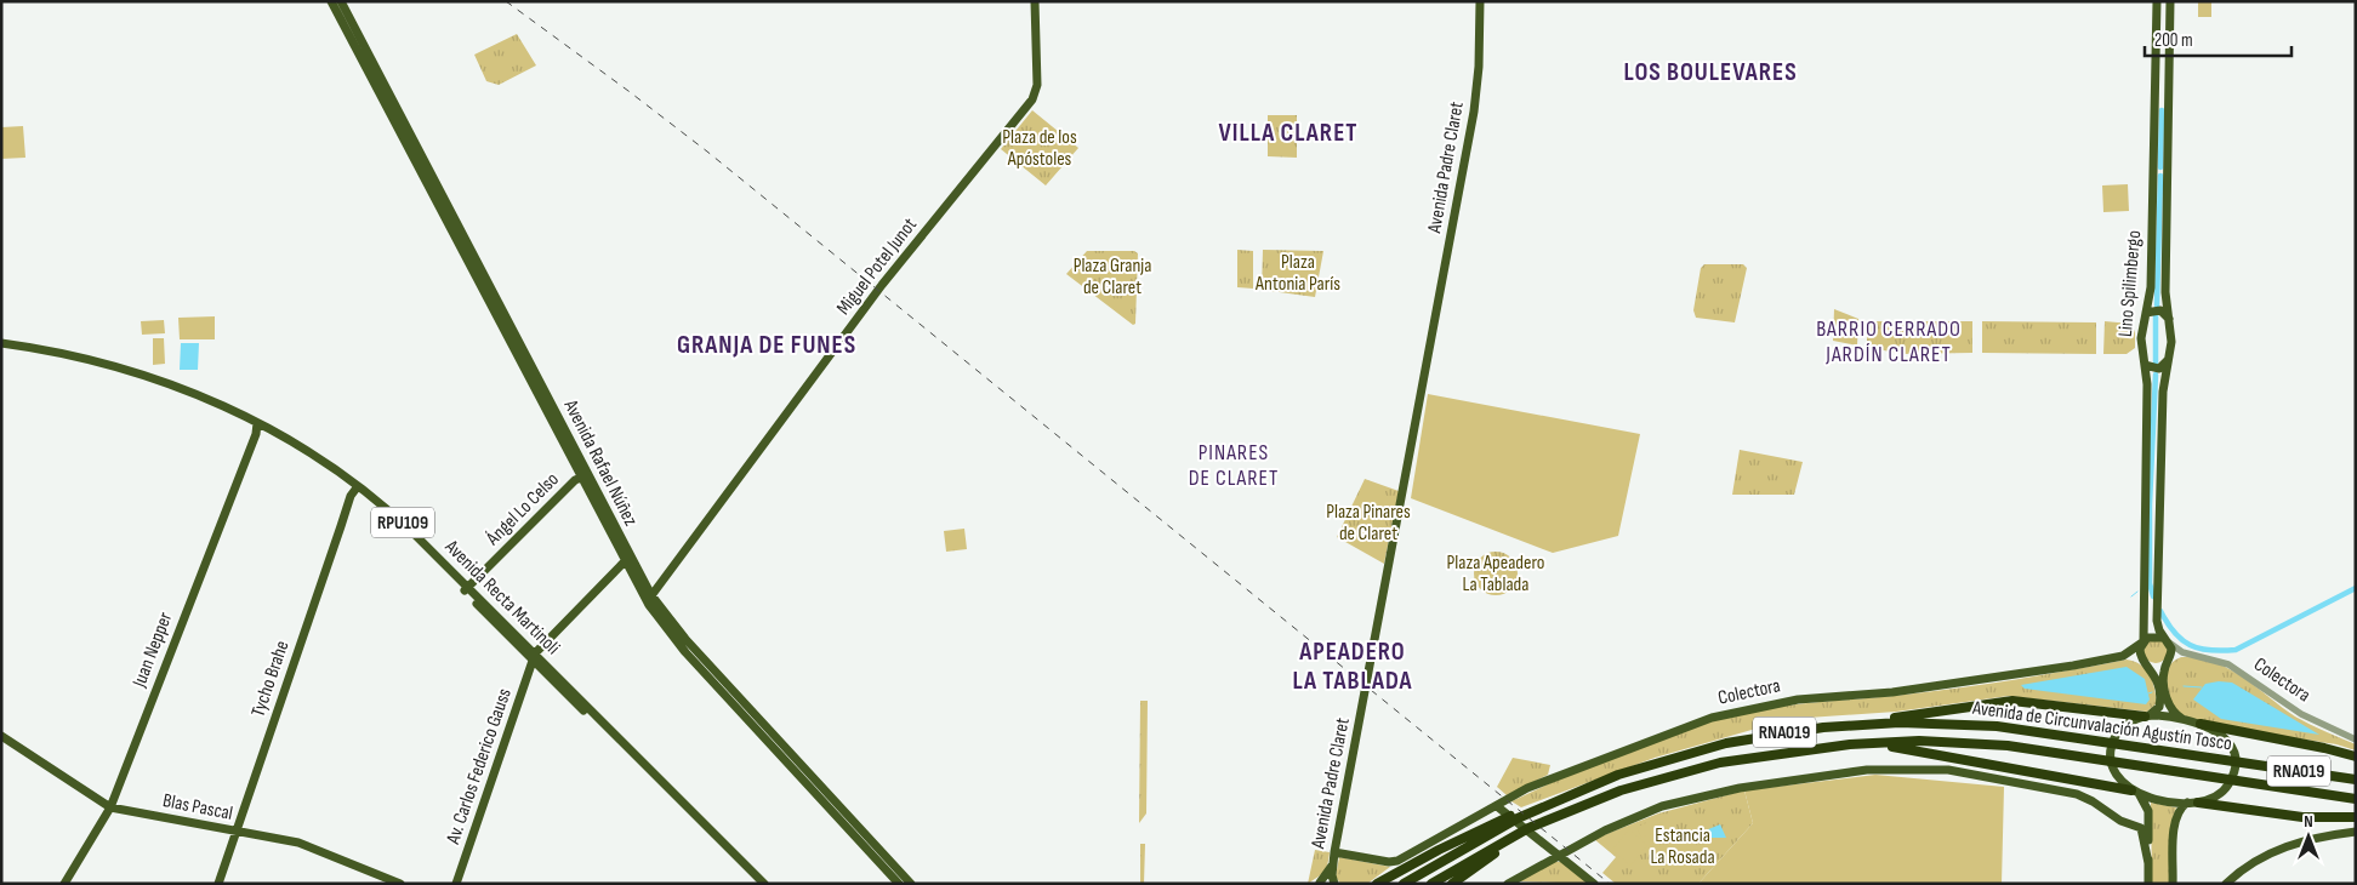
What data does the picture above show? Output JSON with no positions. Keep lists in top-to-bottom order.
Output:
{
  "streets": {
    "highway": ["Avenida de Circunvalación Agustín Tosco", "RNA019"],
    "main road": [
      "Avenida Padre Claret",
      "Miguel Potel Junot",
      "Lino Spilimbergo",
      "Avenida Rafael Núñez",
      "Ángel Lo Celso",
      "RPU109",
      "Avenida Recta Martinoli",
      "Juan Nepper",
      "Tycho Brahe",
      "Colectora",
      "Av. Carlos Federico Gauss",
      "Blas Pascal"
    ]
  },
  "crossings": [
    ["Avenida Padre Claret", "Colectora"],
    ["Miguel Potel Junot", "Avenida Rafael Núñez"],
    ["Lino Spilimbergo", "Colectora"],
    ["Avenida Rafael Núñez", "Ángel Lo Celso"],
    ["Ángel Lo Celso", "Avenida Recta Martinoli"],
    ["Avenida Recta Martinoli", "Juan Nepper"],
    ["Avenida Recta Martinoli", "Tycho Brahe"],
    ["Avenida Recta Martinoli", "Av. Carlos Federico Gauss"],
    ["Juan Nepper", "Blas Pascal"],
    ["Tycho Brahe", "Blas Pascal"]
  ],
  "districts": [
    "LOS BOULEVARES",
    "VILLA CLARET",
    "BARRIO CERRADO JARDÍN CLARET",
    "GRANJA DE FUNES",
    "PINARES DE CLARET",
    "APEADERO LA TABLADA"
  ],
  "parks": [
    "Plaza de los Apóstoles",
    "Plaza Antonia París",
    "Plaza Granja de Claret",
    "Plaza Pinares de Claret",
    "Plaza Apeadero La Tablada",
    "Estancia La Rosada"
  ],
  "scale_bar": "200 m",
  "north": "top"
}
